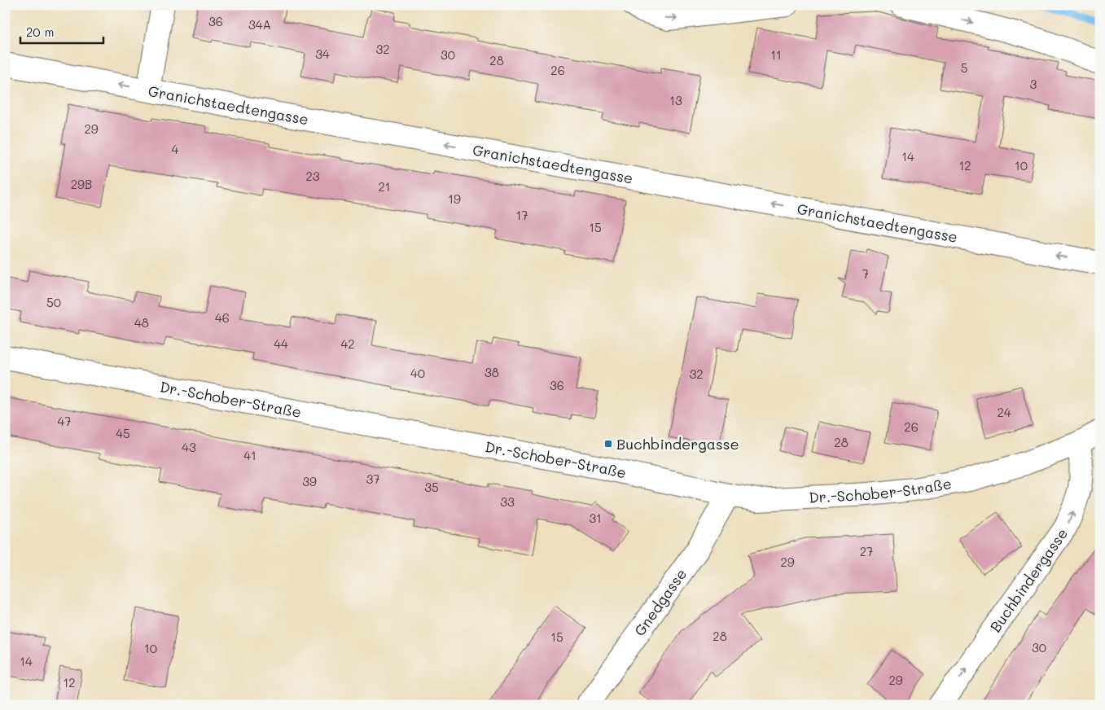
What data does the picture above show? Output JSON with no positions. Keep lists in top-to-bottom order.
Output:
{
  "streets": {
    "street": [
      "Granichstaedtengasse",
      "Dr.-Schober-Straße",
      "Buchbindergasse",
      "Gnedgasse"
    ]
  },
  "crossings": [
    ["Dr.-Schober-Straße", "Buchbindergasse"],
    ["Dr.-Schober-Straße", "Gnedgasse"]
  ],
  "one_way": ["Granichstaedtengasse", "Buchbindergasse"],
  "places": {
    "transit": ["Buchbindergasse"]
  },
  "house_numbers": [
    "36",
    "34A",
    "32",
    "34",
    "30",
    "11",
    "28",
    "5",
    "26",
    "3",
    "13",
    "29",
    "4",
    "14",
    "12",
    "10",
    "23",
    "29B",
    "21",
    "19",
    "17",
    "15",
    "7",
    "50",
    "46",
    "48",
    "44",
    "42",
    "38",
    "40",
    "32",
    "36",
    "24",
    "47",
    "26",
    "45",
    "28",
    "43",
    "41",
    "37",
    "39",
    "35",
    "33",
    "31",
    "27",
    "29",
    "28",
    "15",
    "30",
    "10",
    "14",
    "29",
    "12"
  ],
  "scale_bar": "20 m"
}
